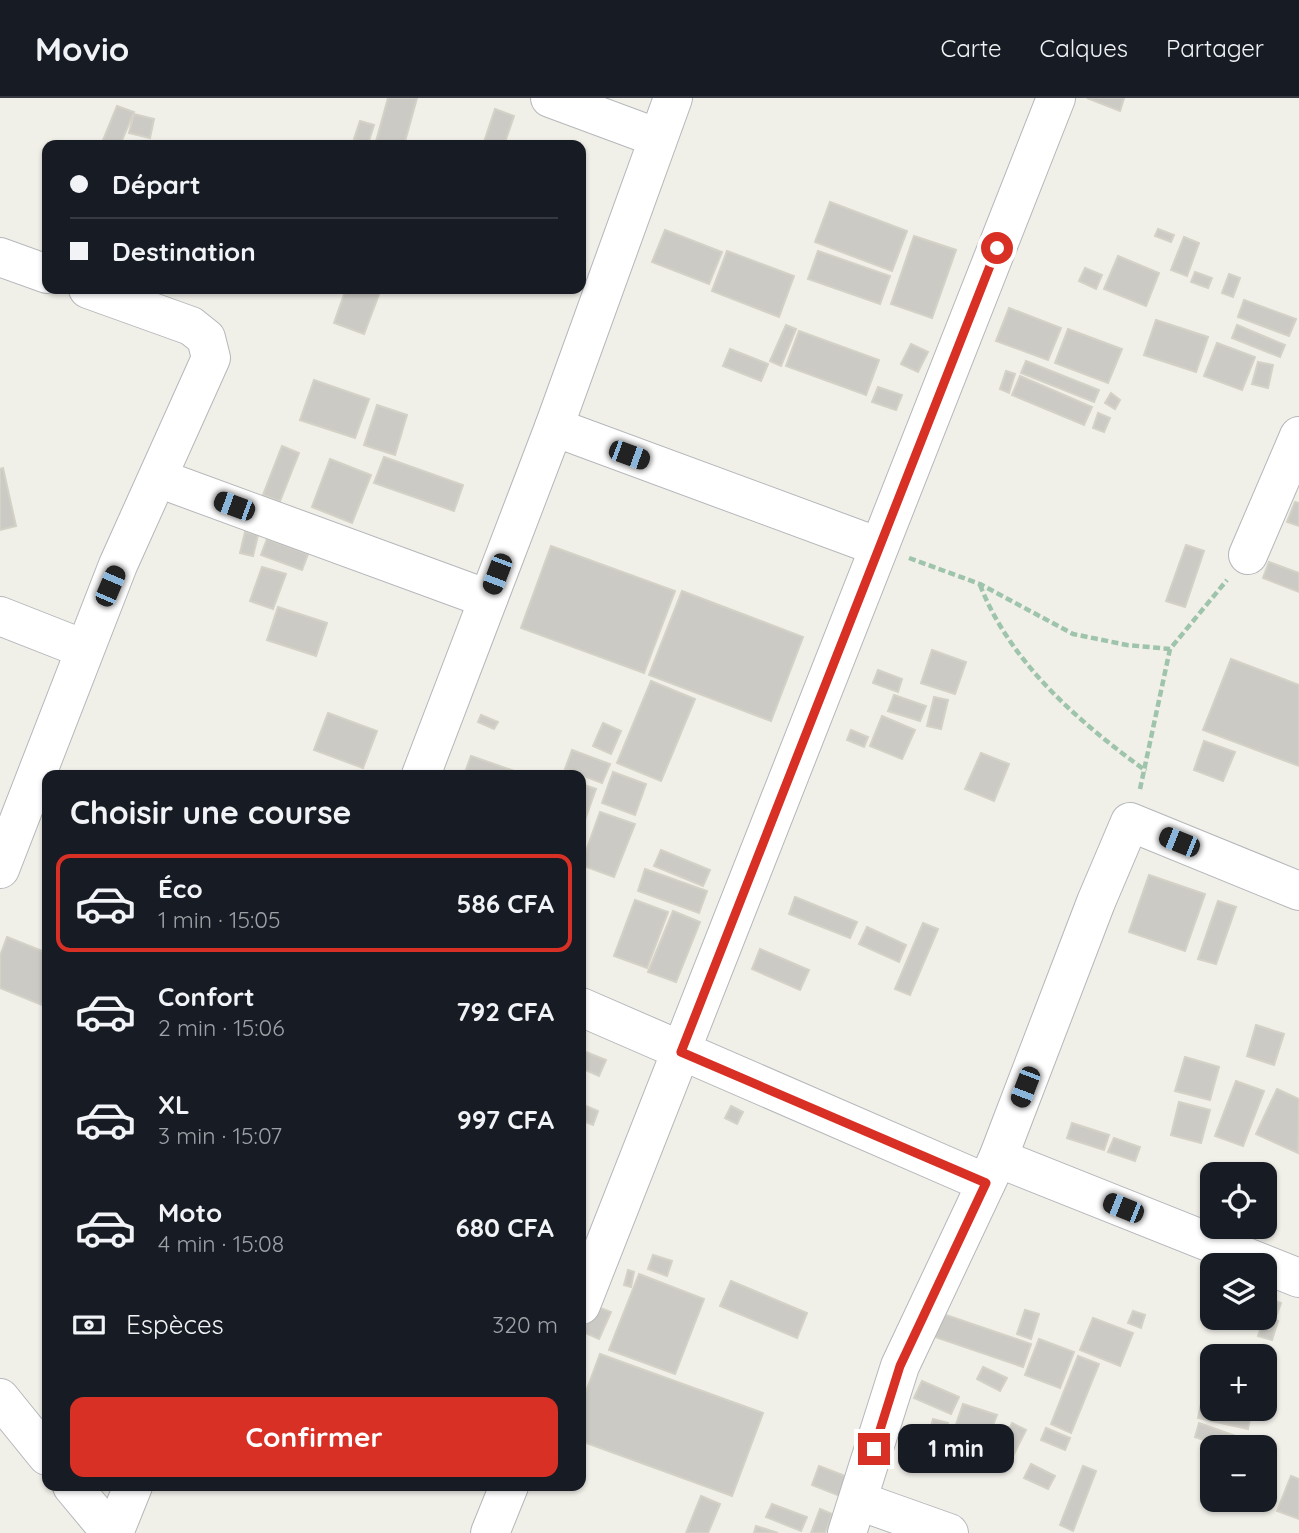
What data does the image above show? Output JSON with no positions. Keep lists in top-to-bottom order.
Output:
{
  "page": {
    "header": "Movio",
    "nav": ["Carte", "Calques", "Partager"],
    "banner": ["Départ", "Destination"],
    "heading": "Choisir une course",
    "list": [
      {
        "name": "Éco",
        "note": "1 min · 15:05",
        "value": "586 CFA"
      },
      {
        "name": "Confort",
        "note": "2 min · 15:06",
        "value": "792 CFA"
      },
      {
        "name": "XL",
        "note": "3 min · 15:07",
        "value": "997 CFA"
      },
      {
        "name": "Moto",
        "note": "4 min · 15:08",
        "value": "680 CFA"
      }
    ],
    "map_buttons": ["+", "−"],
    "pay": ["Espèces", "320 m"],
    "buttons": "Confirmer",
    "bubble": "1 min"
  }
}
